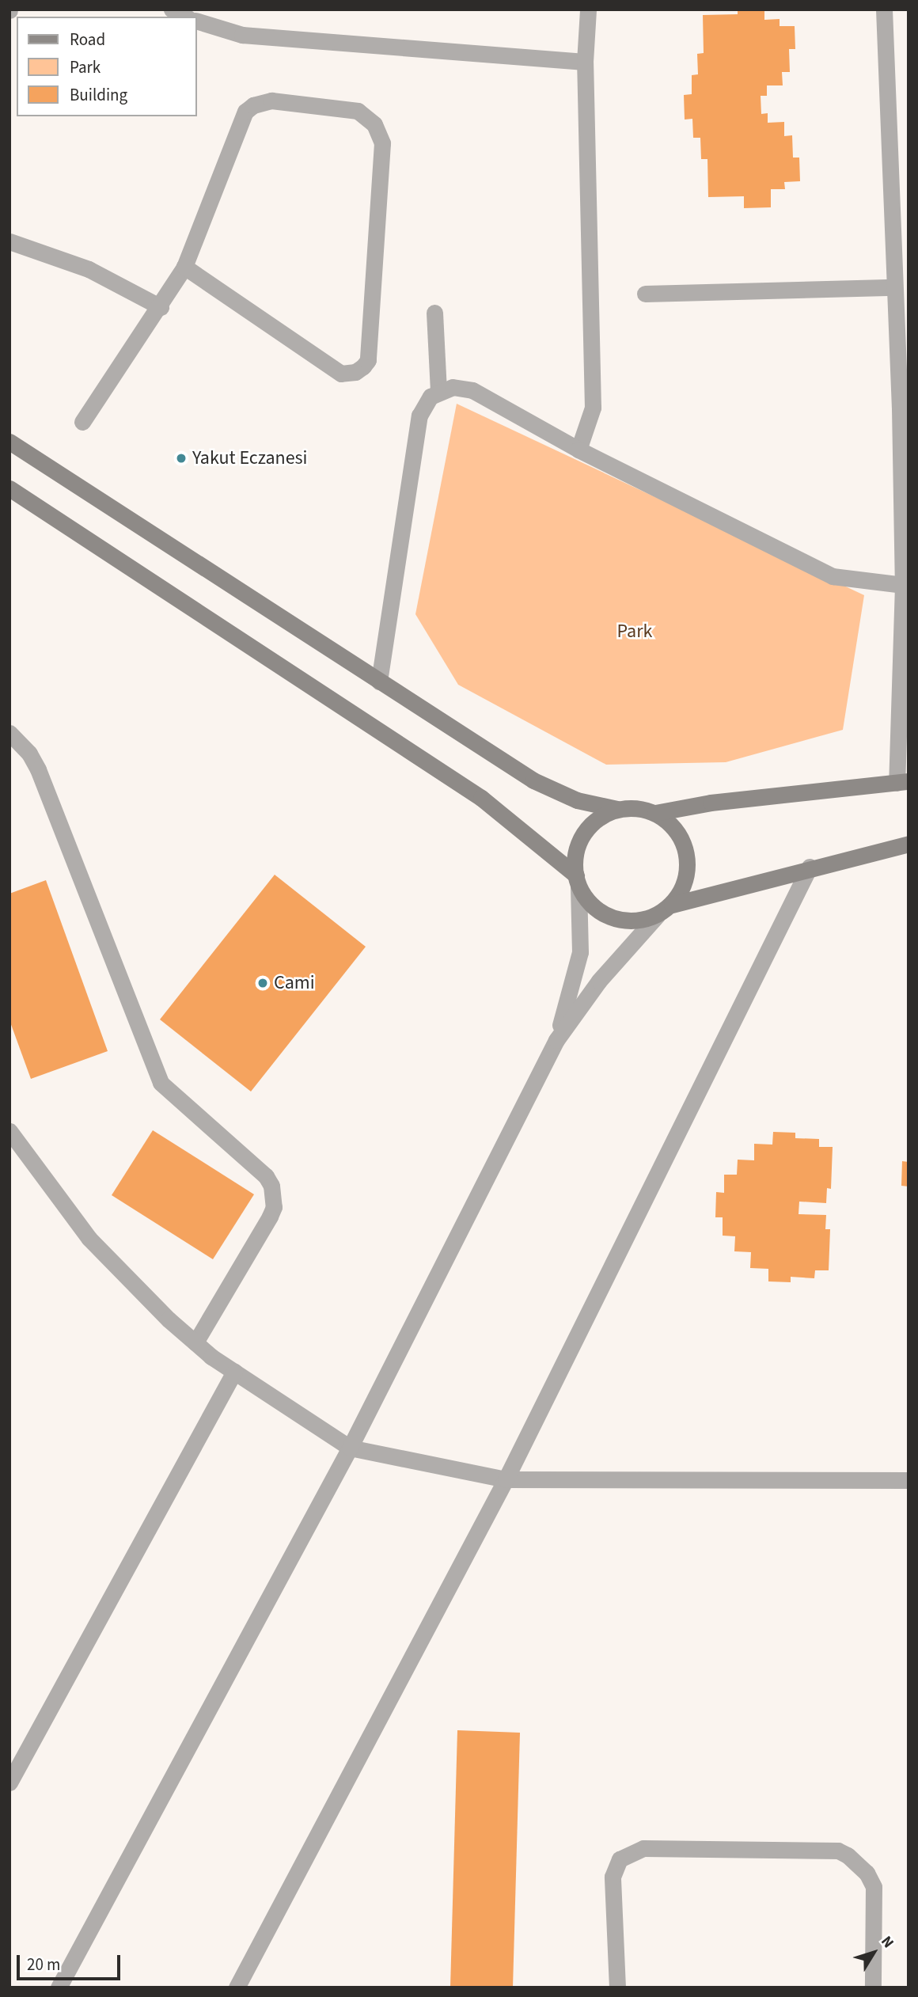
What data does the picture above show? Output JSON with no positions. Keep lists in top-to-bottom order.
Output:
{
  "parks": ["Park"],
  "places": ["Yakut Eczanesi", "Cami"],
  "legend": ["Road", "Park", "Building"],
  "scale_bar": "20 m",
  "north": "top right"
}
